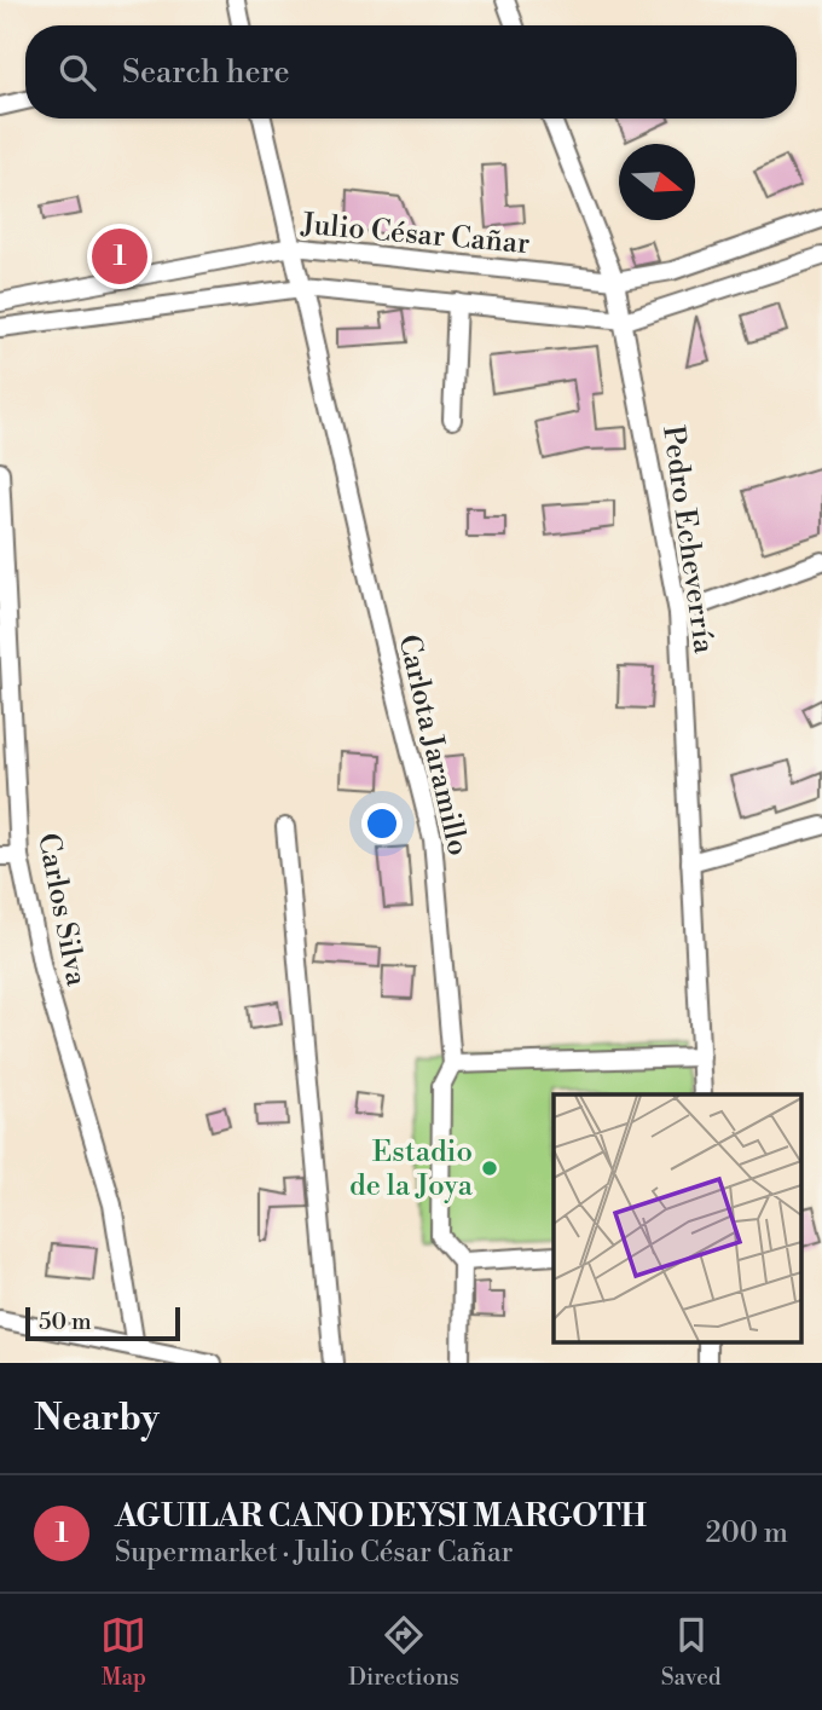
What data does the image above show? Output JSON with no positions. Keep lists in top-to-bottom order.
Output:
{
  "streets": {
    "street": [
      "Julio César Cañar",
      "Pedro Echeverría",
      "Carlota Jaramillo",
      "Carlos Silva"
    ]
  },
  "crossings": [
    ["Julio César Cañar", "Pedro Echeverría"],
    ["Julio César Cañar", "Carlota Jaramillo"]
  ],
  "places": ["Estadio de la Joya"],
  "scale_bar": "50 m",
  "north": "right",
  "page": {
    "search": "Search here",
    "pins": "1",
    "scale": "50 m",
    "heading": "Nearby",
    "list": [
      {
        "mark": "1",
        "name": "AGUILAR CANO DEYSI MARGOTH",
        "note": "Supermarket · Julio César Cañar",
        "value": "200 m"
      }
    ],
    "nav": ["Map", "Directions", "Saved"]
  }
}
